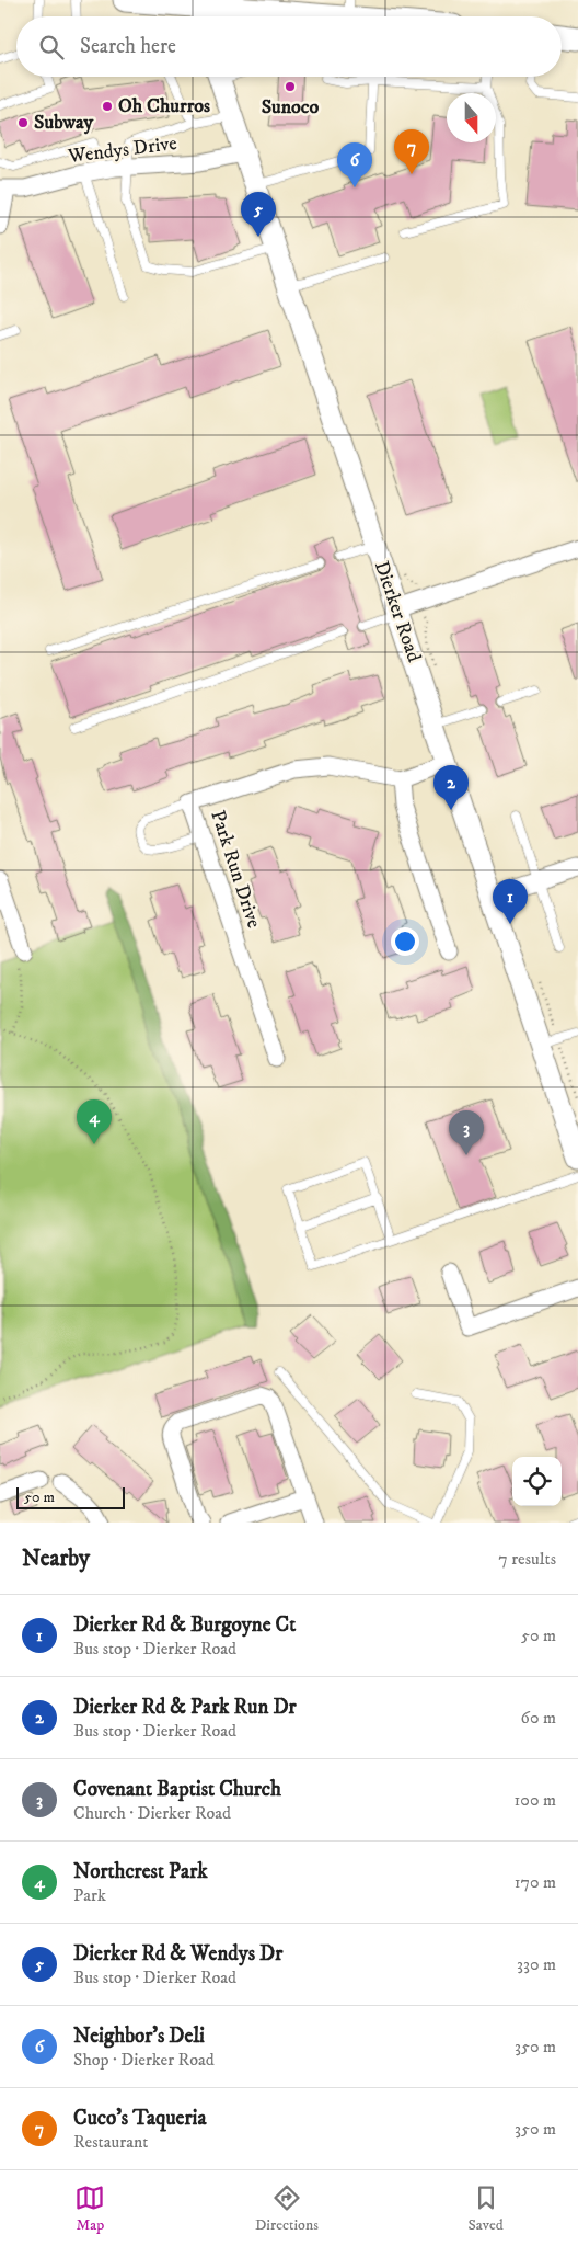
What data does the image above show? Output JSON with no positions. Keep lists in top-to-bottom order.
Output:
{
  "streets": {
    "street": ["Wendys Drive", "Dierker Road", "Park Run Drive"]
  },
  "crossings": [
    ["Wendys Drive", "Dierker Road"]
  ],
  "places": ["Sunoco", "Oh Churros", "Subway"],
  "scale_bar": "50 m",
  "north": "bottom",
  "page": {
    "search": "Search here",
    "pins": [
      "7",
      "6",
      "5",
      "2",
      "1",
      "4",
      "3"
    ],
    "scale": "50 m",
    "heading": ["Nearby", "7 results"],
    "list": [
      {
        "mark": "1",
        "name": "Dierker Rd & Burgoyne Ct",
        "note": "Bus stop · Dierker Road",
        "value": "50 m"
      },
      {
        "mark": "2",
        "name": "Dierker Rd & Park Run Dr",
        "note": "Bus stop · Dierker Road",
        "value": "60 m"
      },
      {
        "mark": "3",
        "name": "Covenant Baptist Church",
        "note": "Church · Dierker Road",
        "value": "100 m"
      },
      {
        "mark": "4",
        "name": "Northcrest Park",
        "note": "Park",
        "value": "170 m"
      },
      {
        "mark": "5",
        "name": "Dierker Rd & Wendys Dr",
        "note": "Bus stop · Dierker Road",
        "value": "330 m"
      },
      {
        "mark": "6",
        "name": "Neighbor's Deli",
        "note": "Shop · Dierker Road",
        "value": "350 m"
      },
      {
        "mark": "7",
        "name": "Cuco's Taqueria",
        "note": "Restaurant",
        "value": "350 m"
      }
    ],
    "nav": ["Map", "Directions", "Saved"]
  }
}
